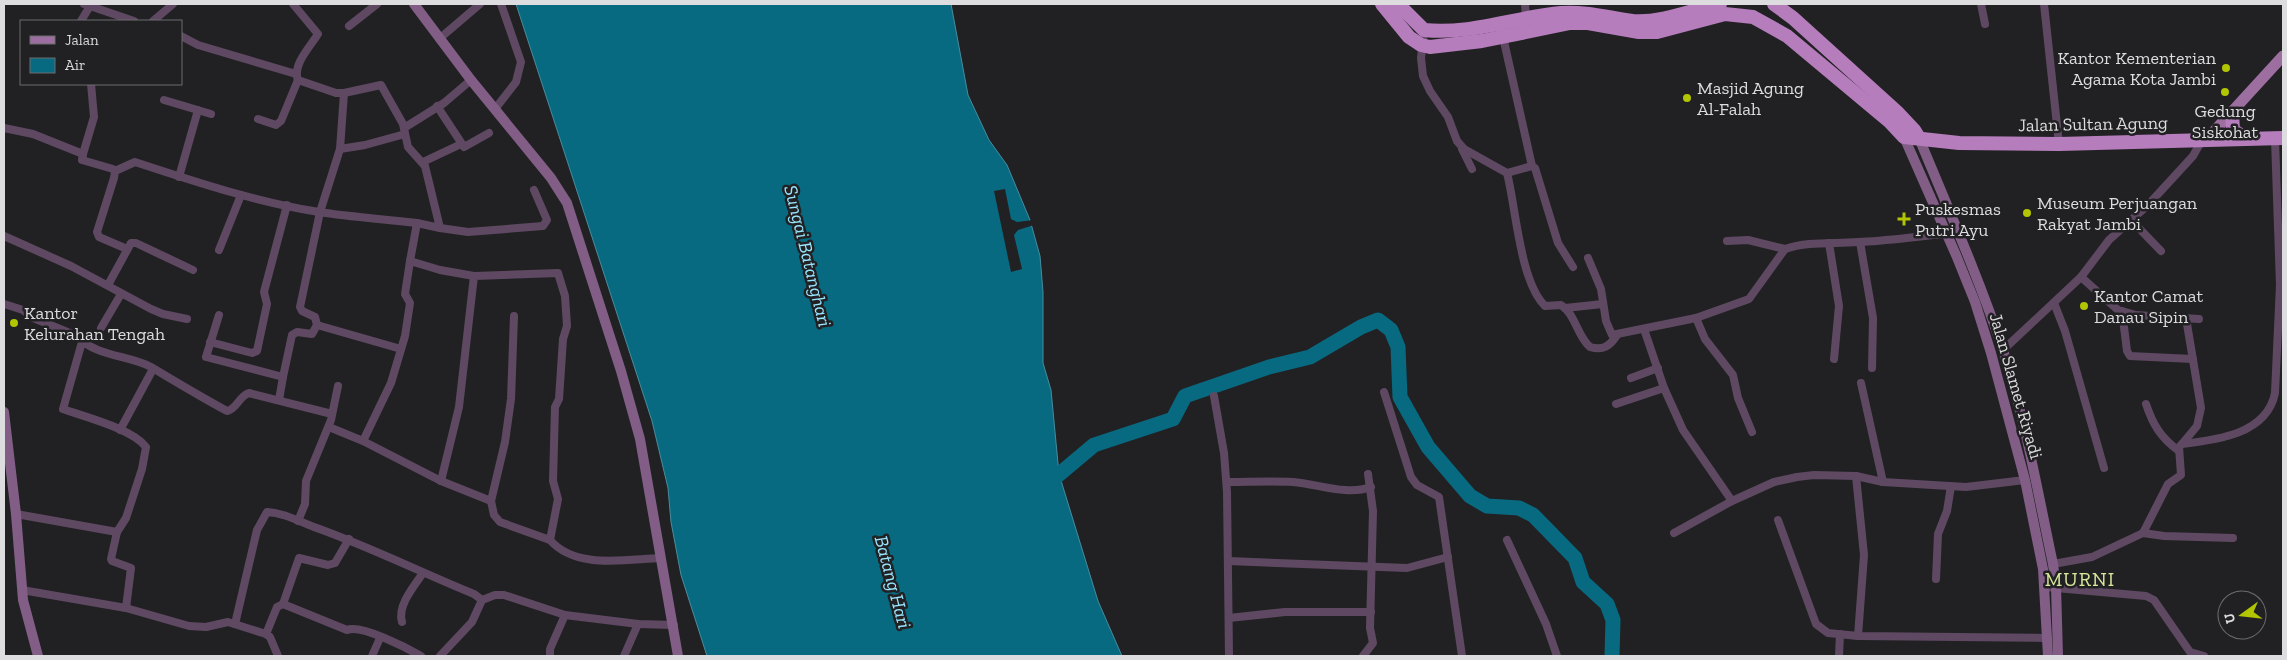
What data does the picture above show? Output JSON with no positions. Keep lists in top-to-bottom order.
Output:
{
  "streets": {
    "highway": ["Jalan Sultan Agung"],
    "main road": ["Jalan Slamet Riyadi"]
  },
  "crossings": [
    ["Jalan Sultan Agung", "Jalan Slamet Riyadi"]
  ],
  "districts": ["MURNI"],
  "water": ["Sungai Batanghari", "Batang Hari"],
  "places": {
    "other": [
      "Kantor Kementerian Agama Kota Jambi",
      "Gedung Siskohat",
      "Masjid Agung Al-Falah",
      "Museum Perjuangan Rakyat Jambi",
      "Kantor Camat Danau Sipin",
      "Kantor Kelurahan Tengah"
    ],
    "health": ["Puskesmas Putri Ayu"]
  },
  "legend": ["Jalan", "Air"],
  "north": "left"
}
